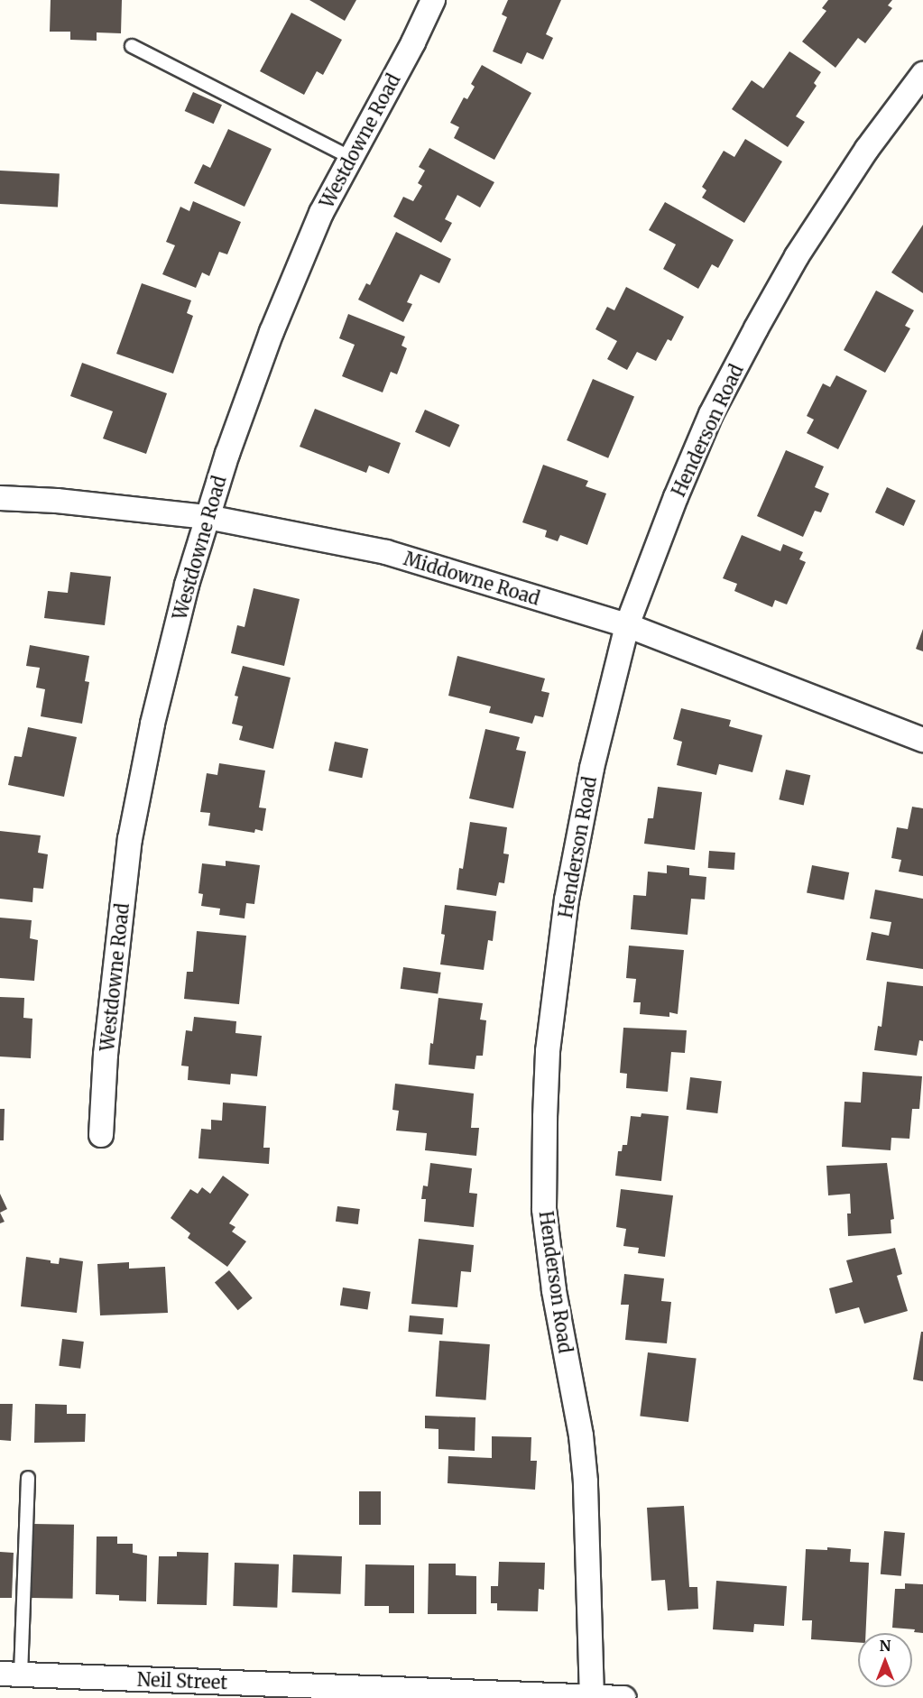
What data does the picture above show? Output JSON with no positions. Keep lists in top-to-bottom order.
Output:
{
  "streets": {
    "street": [
      "Westdowne Road",
      "Henderson Road",
      "Middowne Road",
      "Neil Street"
    ]
  },
  "crossings": [
    ["Westdowne Road", "Middowne Road"],
    ["Henderson Road", "Middowne Road"],
    ["Henderson Road", "Neil Street"]
  ],
  "north": "top"
}
